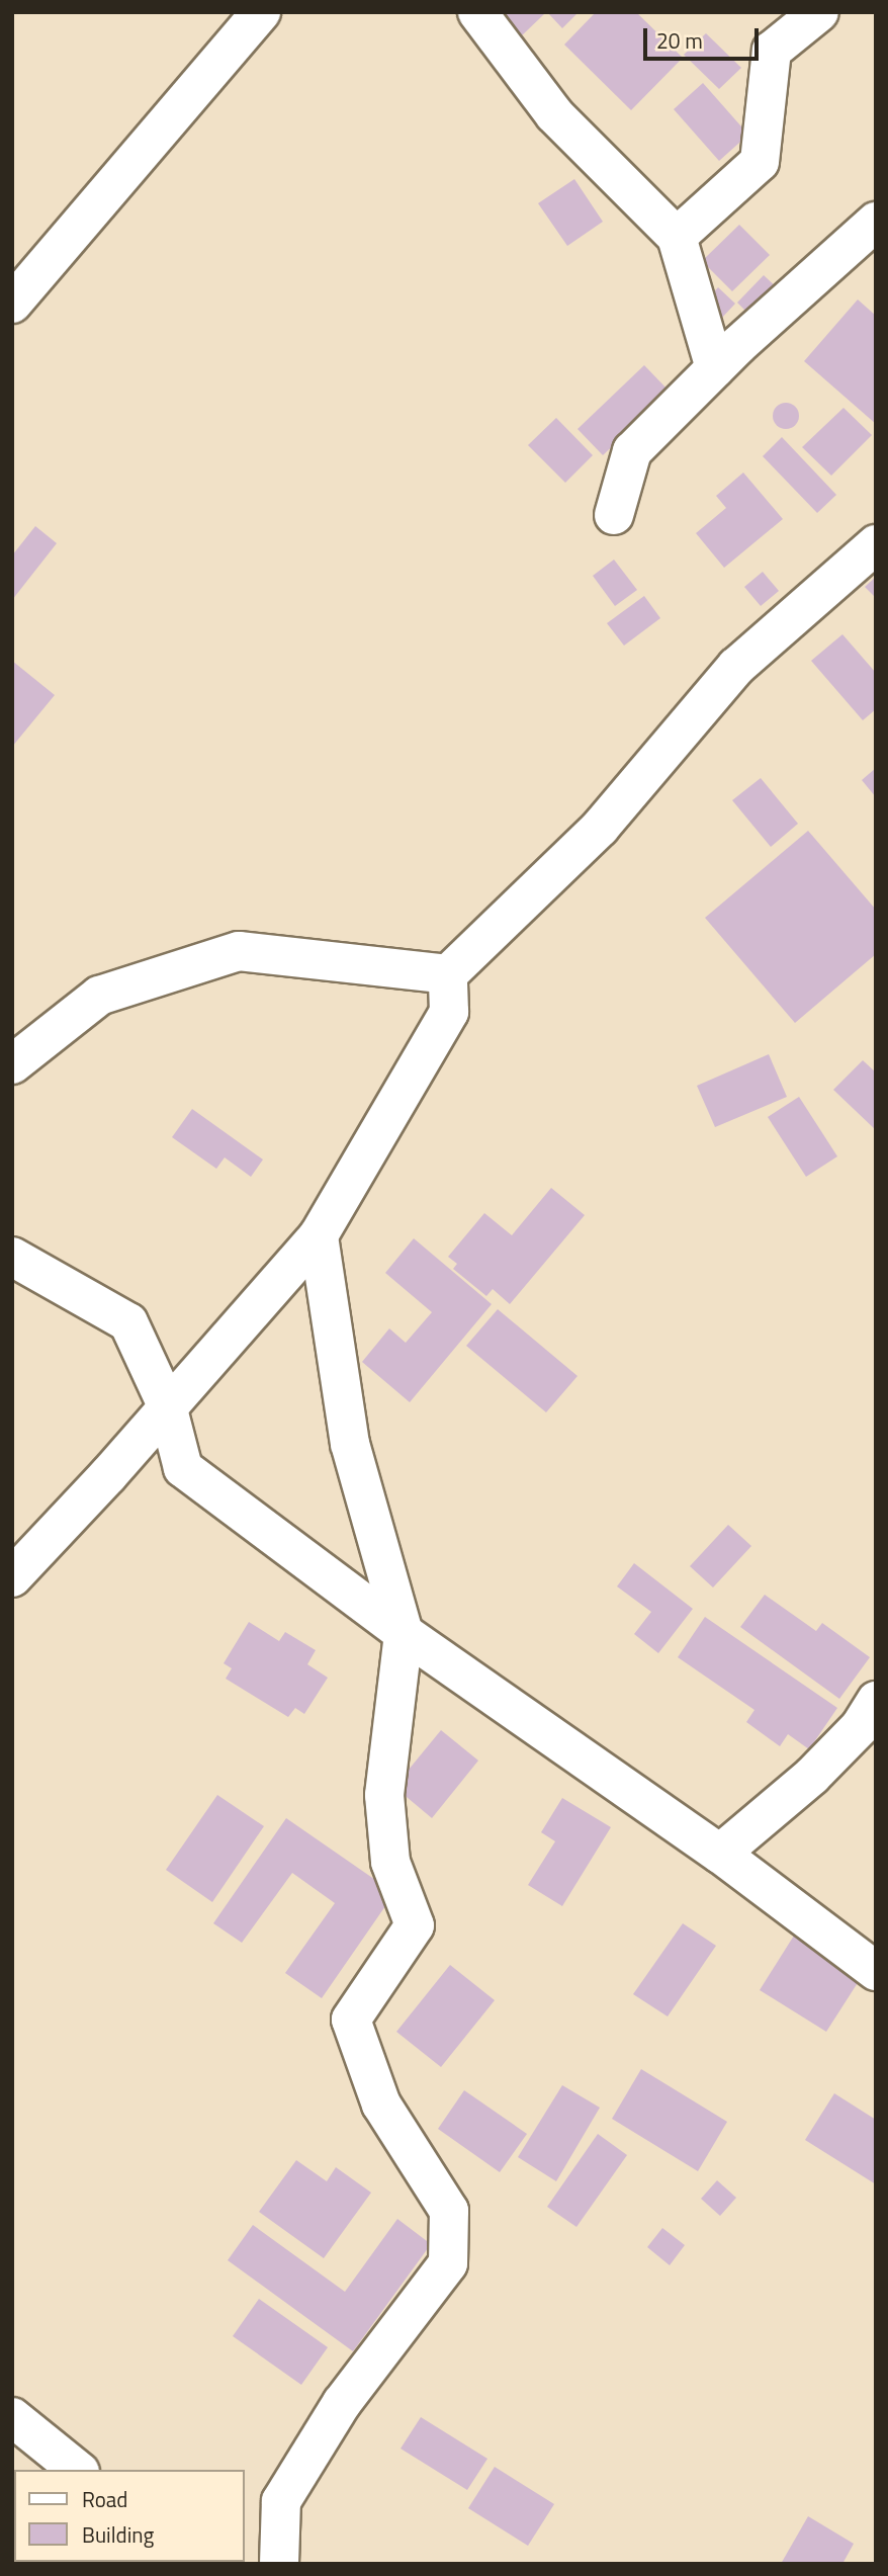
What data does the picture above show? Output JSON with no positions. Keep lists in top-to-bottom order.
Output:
{
  "legend": ["Road", "Building"],
  "scale_bar": "20 m"
}
